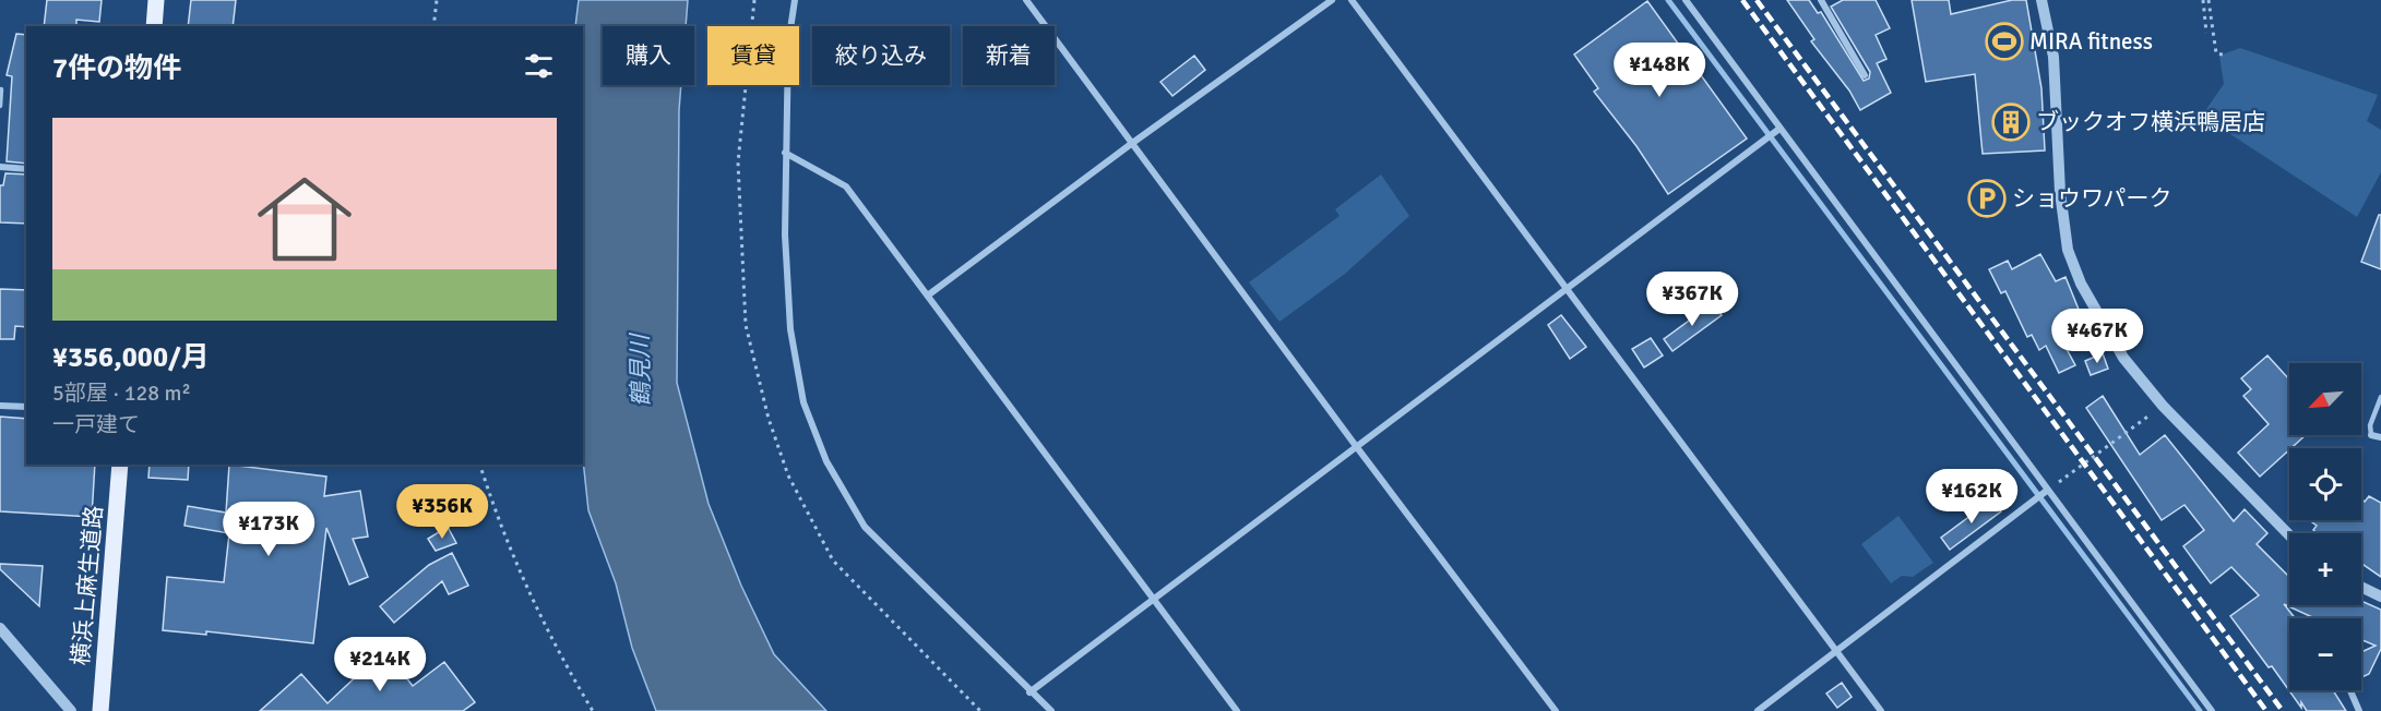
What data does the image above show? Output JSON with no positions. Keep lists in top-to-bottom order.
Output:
{
  "streets": {
    "main road": ["横浜上麻生道路"]
  },
  "water": ["鶴見川"],
  "places": {
    "sports": ["MIRA fitness"],
    "building": ["ブックオフ横浜鴨居店"],
    "parking": ["ショウワパーク"]
  },
  "north": "bottom left",
  "page": {
    "chip": [
      "購入",
      "賃貸",
      "絞り込み",
      "新着"
    ],
    "heading": "7件の物件",
    "price": [
      "¥148K",
      "¥367K",
      "¥467K",
      "¥162K",
      "¥356K",
      "¥173K",
      "¥214K"
    ],
    "list": [
      {
        "name": "¥356,000/月",
        "note": "5部屋 · 128 m² · 一戸建て"
      }
    ],
    "map_buttons": ["+", "−"]
  }
}
